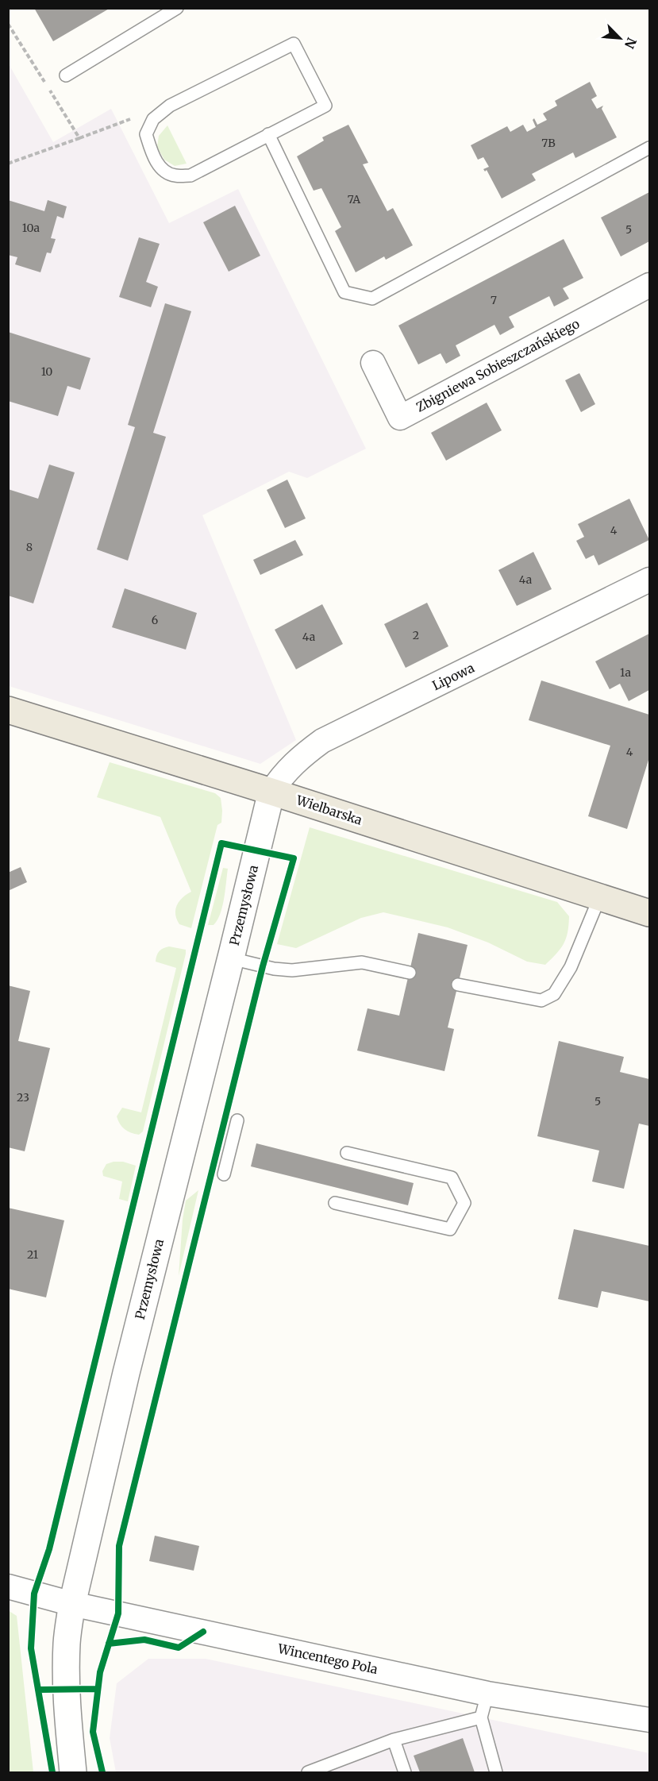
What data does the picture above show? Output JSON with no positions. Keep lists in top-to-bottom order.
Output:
{
  "streets": {
    "main road": ["Wielbarska"],
    "street": [
      "Zbigniewa Sobieszczańskiego",
      "Lipowa",
      "Przemysłowa",
      "Wincentego Pola"
    ]
  },
  "crossings": [
    ["Lipowa", "Wielbarska"],
    ["Lipowa", "Przemysłowa"],
    ["Wielbarska", "Przemysłowa"],
    ["Przemysłowa", "Wincentego Pola"]
  ],
  "house_numbers": [
    "7B",
    "7A",
    "10a",
    "5",
    "7",
    "10",
    "4",
    "8",
    "4a",
    "6",
    "2",
    "4a",
    "1a",
    "4",
    "23",
    "5",
    "21"
  ],
  "north": "bottom right"
}
